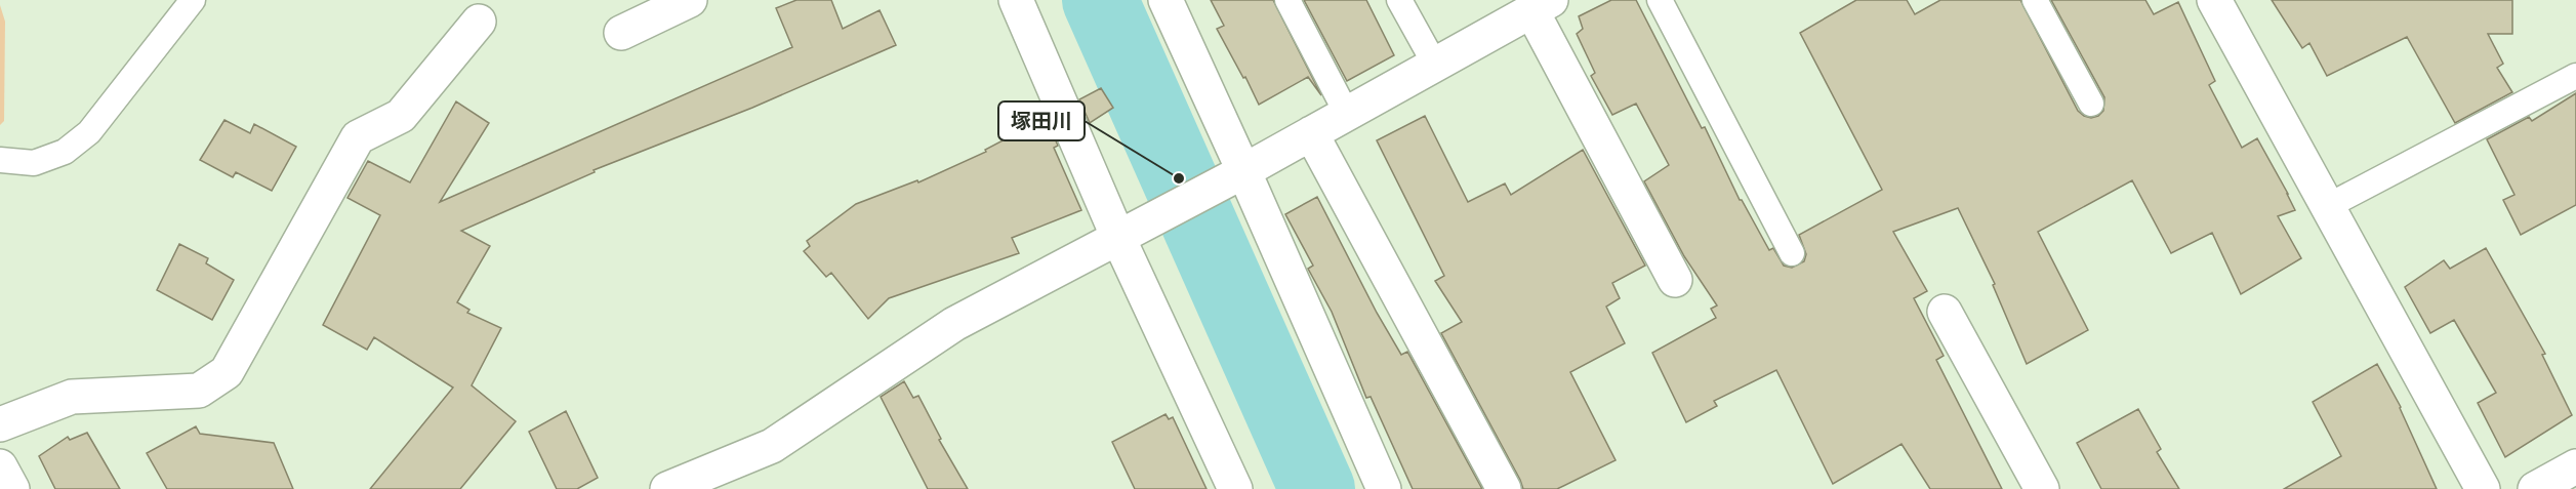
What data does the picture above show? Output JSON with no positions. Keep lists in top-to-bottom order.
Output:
{
  "places": ["塚田川"]
}
